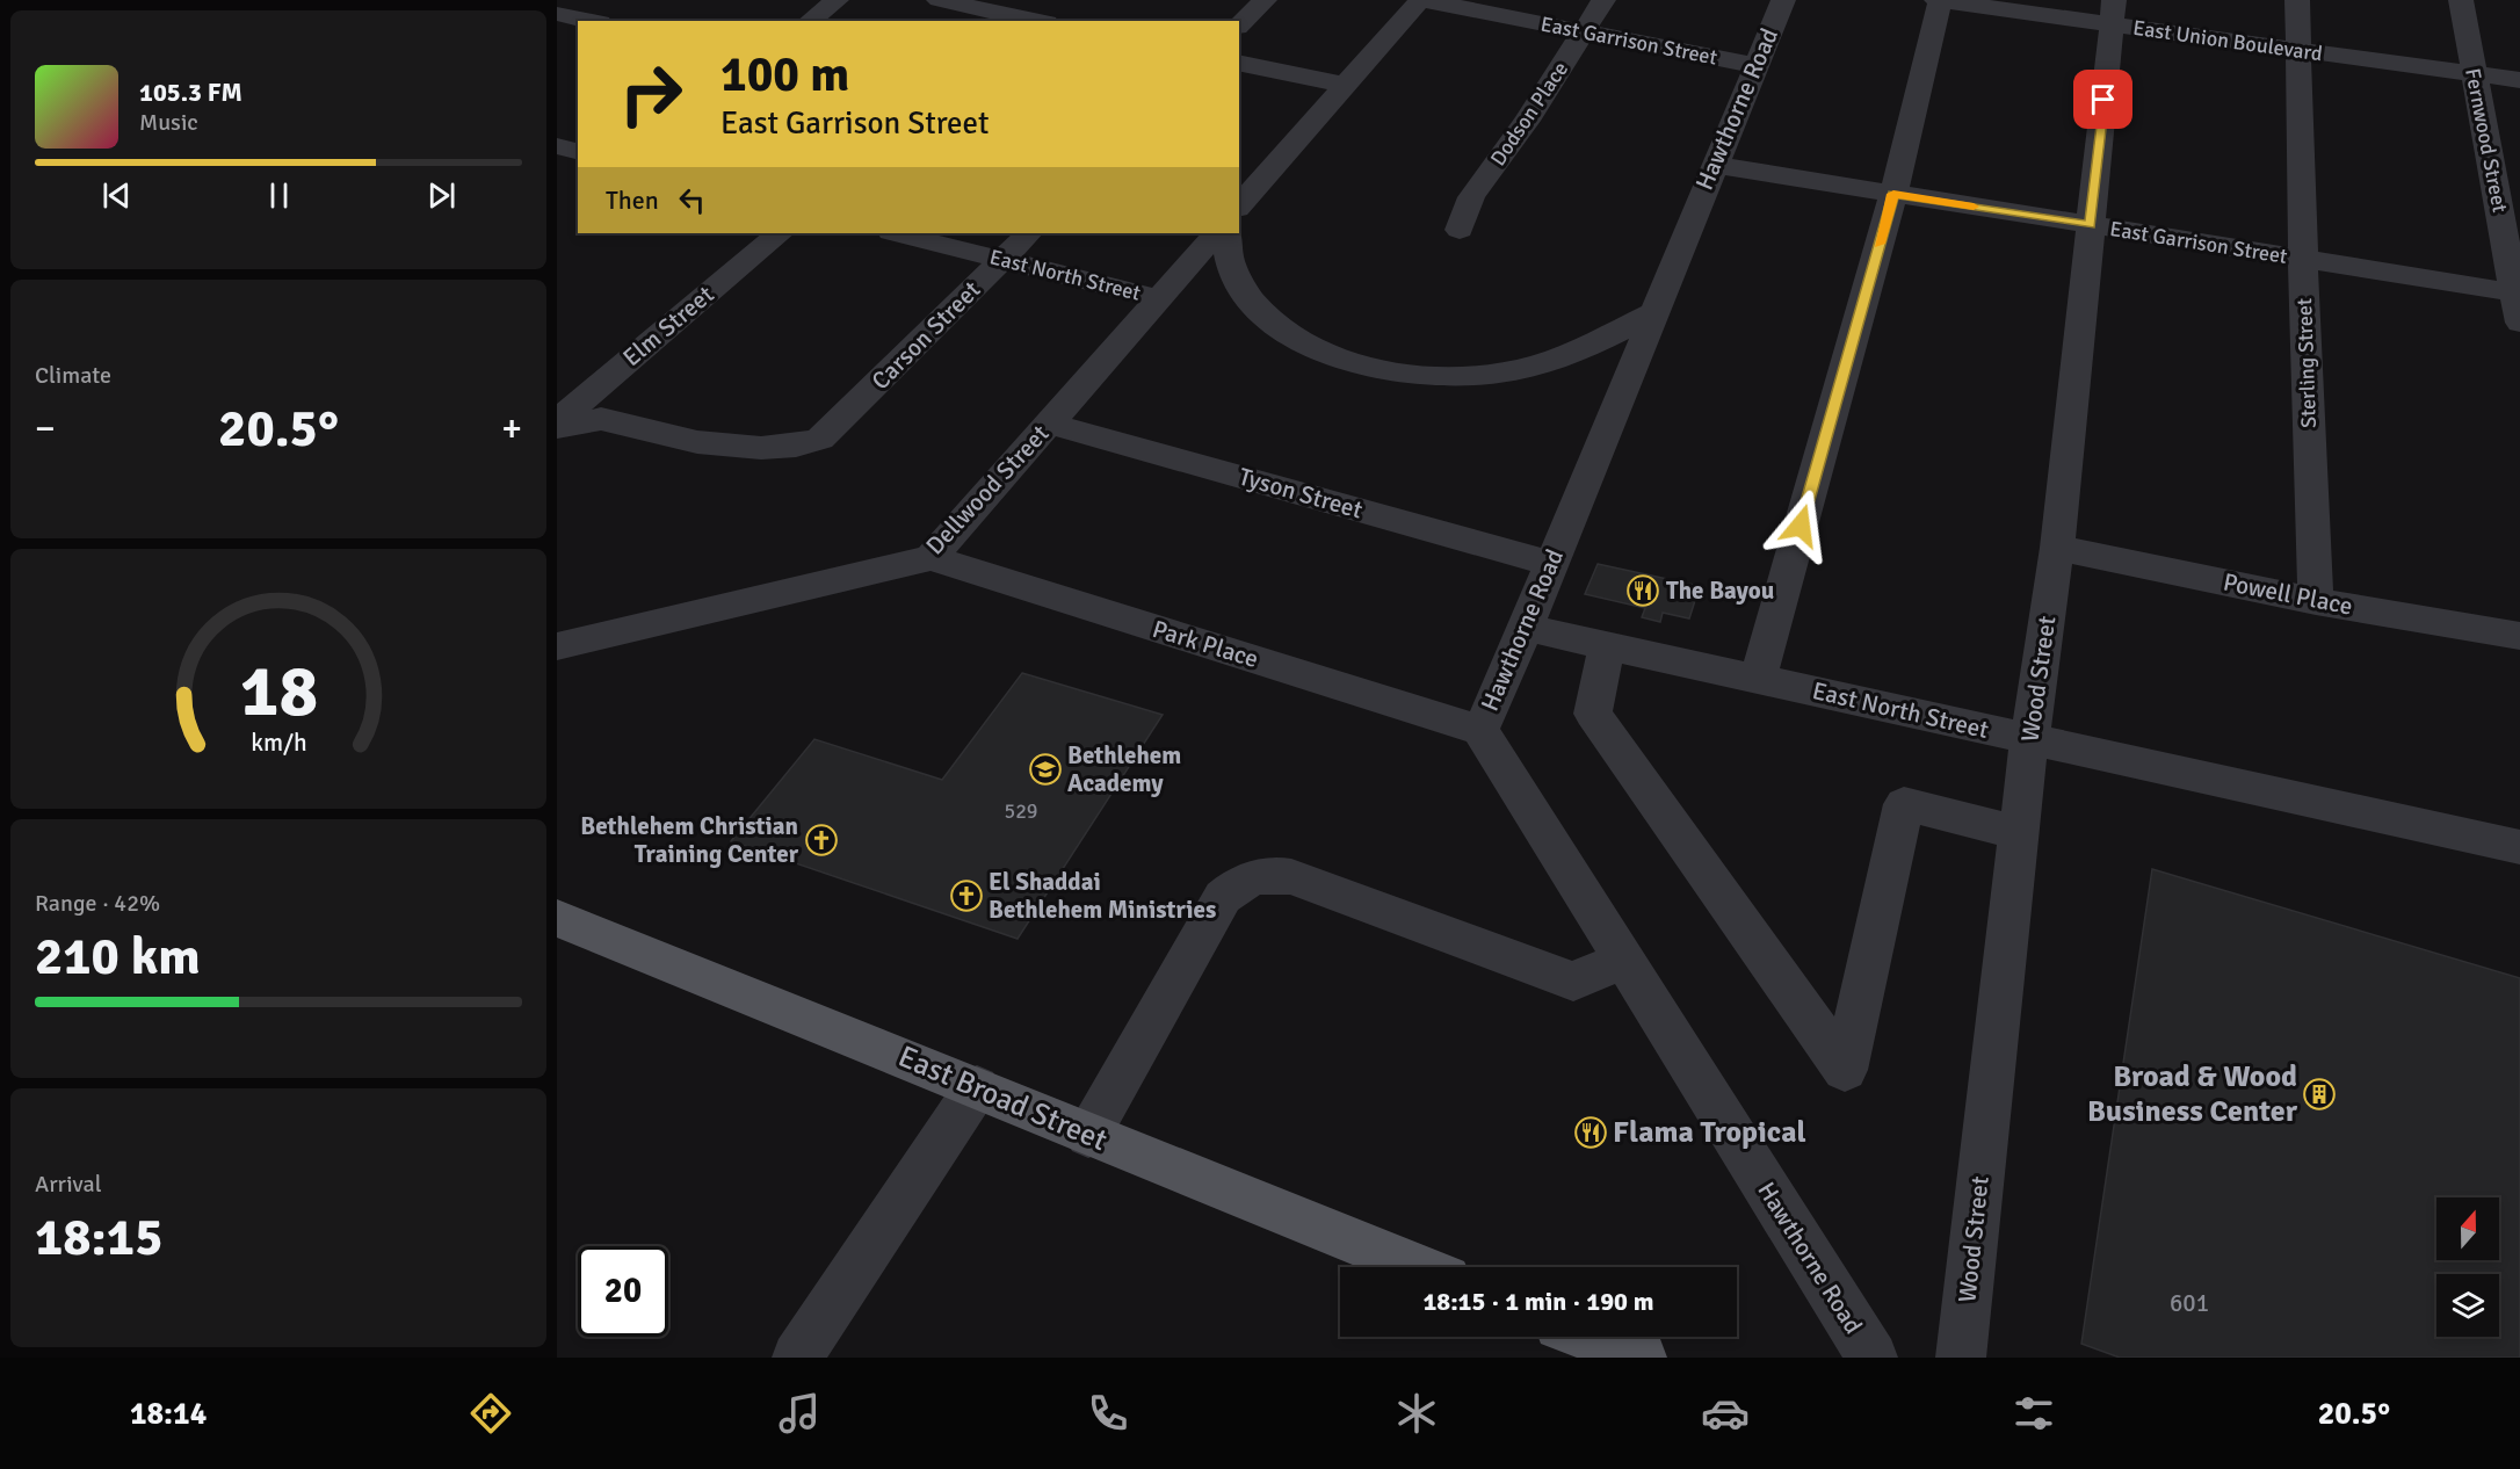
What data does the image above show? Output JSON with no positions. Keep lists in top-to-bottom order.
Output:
{
  "streets": {
    "main road": ["East Broad Street"],
    "street": [
      "East Garrison Street",
      "East Union Boulevard",
      "Hawthorne Road",
      "Dodson Place",
      "Fernwood Street",
      "East North Street",
      "Elm Street",
      "Carson Street",
      "Sterling Street",
      "Dellwood Street",
      "Tyson Street",
      "Powell Place",
      "Park Place",
      "Wood Street"
    ]
  },
  "crossings": [
    ["East Garrison Street", "Hawthorne Road"],
    ["East Garrison Street", "Dodson Place"],
    ["East Garrison Street", "Fernwood Street"],
    ["East Garrison Street", "Sterling Street"],
    ["East Garrison Street", "Wood Street"],
    ["East Union Boulevard", "Fernwood Street"],
    ["East Union Boulevard", "Sterling Street"],
    ["East Union Boulevard", "Wood Street"],
    ["Hawthorne Road", "East North Street"],
    ["Hawthorne Road", "Tyson Street"],
    ["Hawthorne Road", "Park Place"],
    ["East North Street", "Carson Street"],
    ["East North Street", "Dellwood Street"],
    ["East North Street", "Wood Street"],
    ["Sterling Street", "Powell Place"],
    ["Dellwood Street", "Tyson Street"],
    ["Dellwood Street", "Park Place"],
    ["Powell Place", "Wood Street"]
  ],
  "places": {
    "restaurant": ["The Bayou", "Flama Tropical"],
    "school or university": ["Bethlehem Academy"],
    "church": ["Bethlehem Christian Training Center", "El Shaddai Bethlehem Ministries"],
    "building": ["Broad & Wood Business Center"]
  },
  "house_numbers": ["529", "601"],
  "north": "top",
  "page": {
    "turn": ["100 m", "East Garrison Street"],
    "song": ["105.3 FM", "Music"],
    "then": "Then",
    "tile": [
      "Climate",
      ["Range · 42%", "210 km"],
      ["Arrival", "18:15"]
    ],
    "heat": ["−", "20.5°", "+"],
    "limit": "20",
    "trip": "18:15 · 1 min · 190 m",
    "tabs": ["18:14", "20.5°"],
    "gauge": ["18", "km/h"]
  }
}
